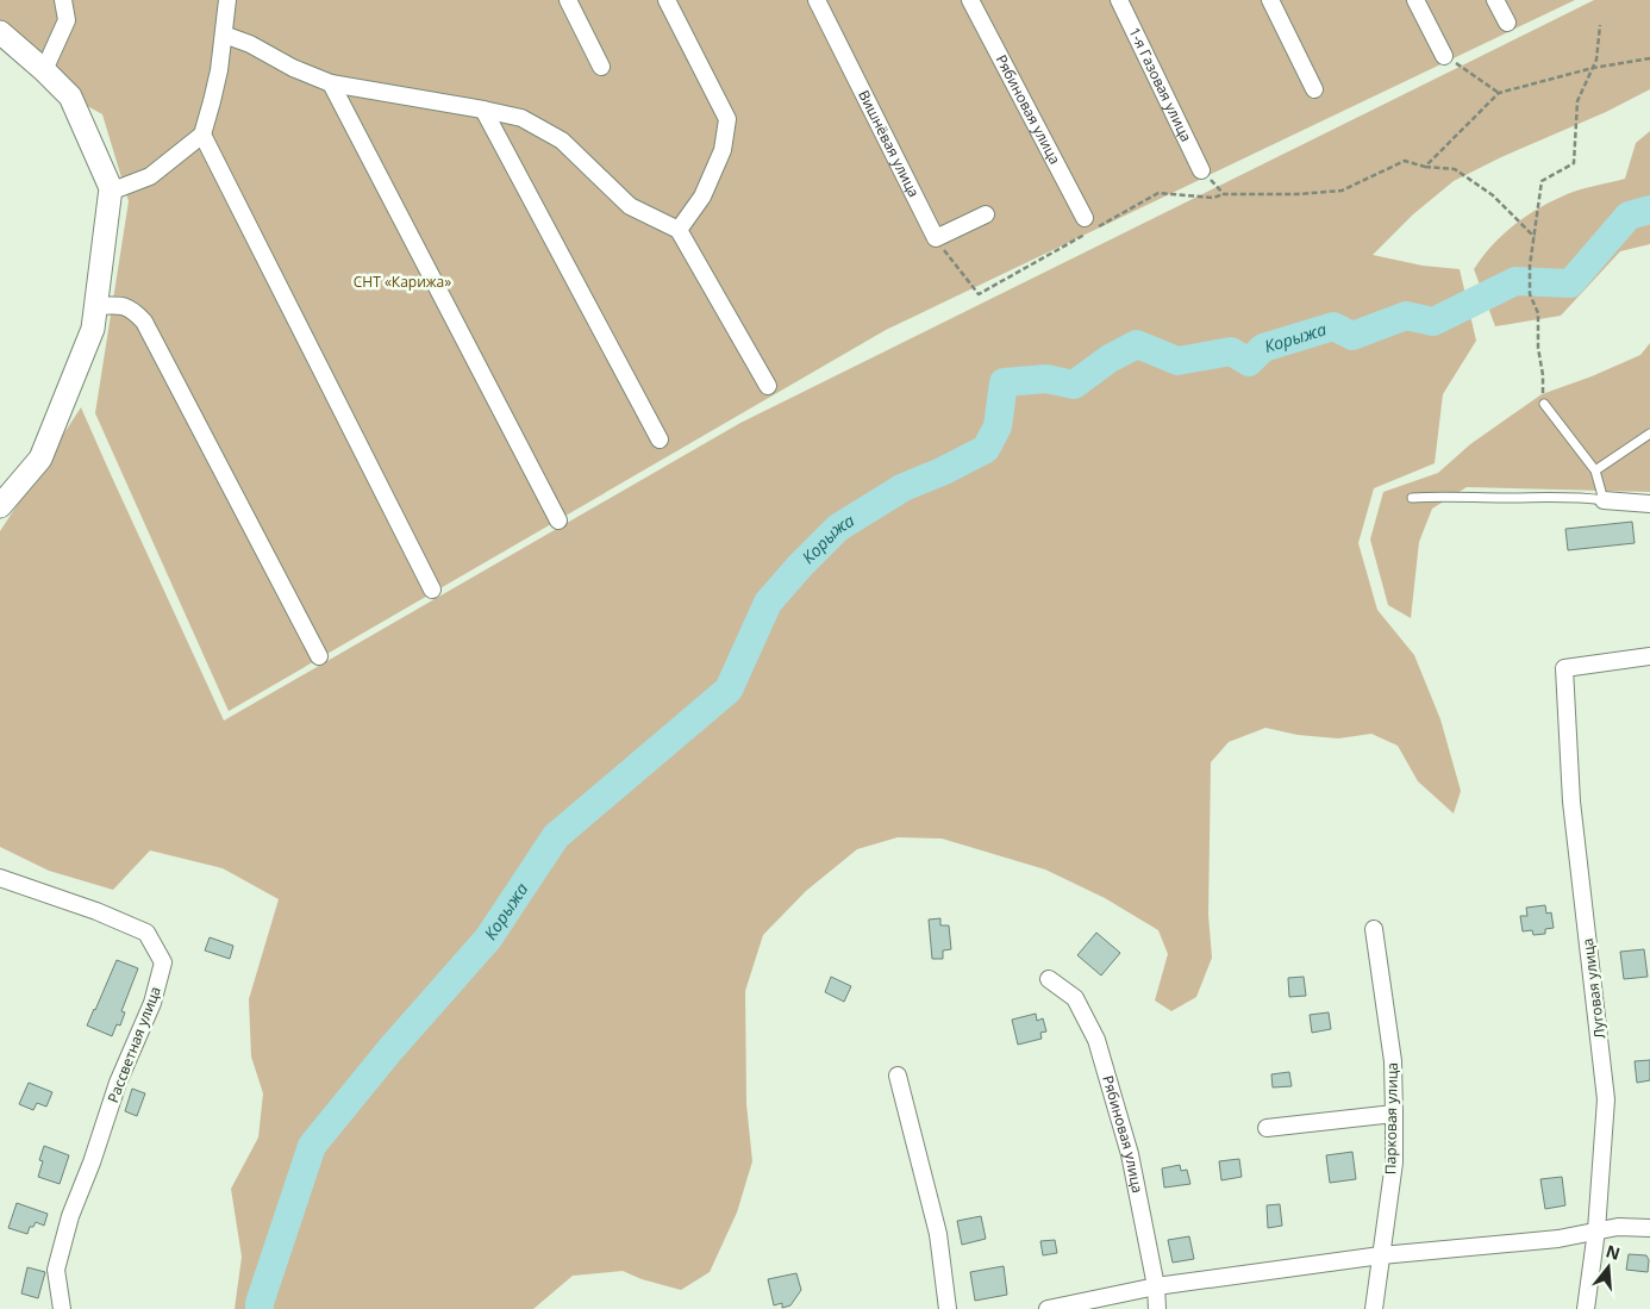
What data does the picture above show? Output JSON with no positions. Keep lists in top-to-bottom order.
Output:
{
  "streets": {
    "street": [
      "1-я Газовая улица",
      "Рябиновая улица",
      "Вишнёвая улица",
      "Луговая улица",
      "Рассветная улица",
      "Парковая улица"
    ]
  },
  "water": ["Корыжа"],
  "parks": ["СНТ «Карижа»"],
  "north": "top"
}
